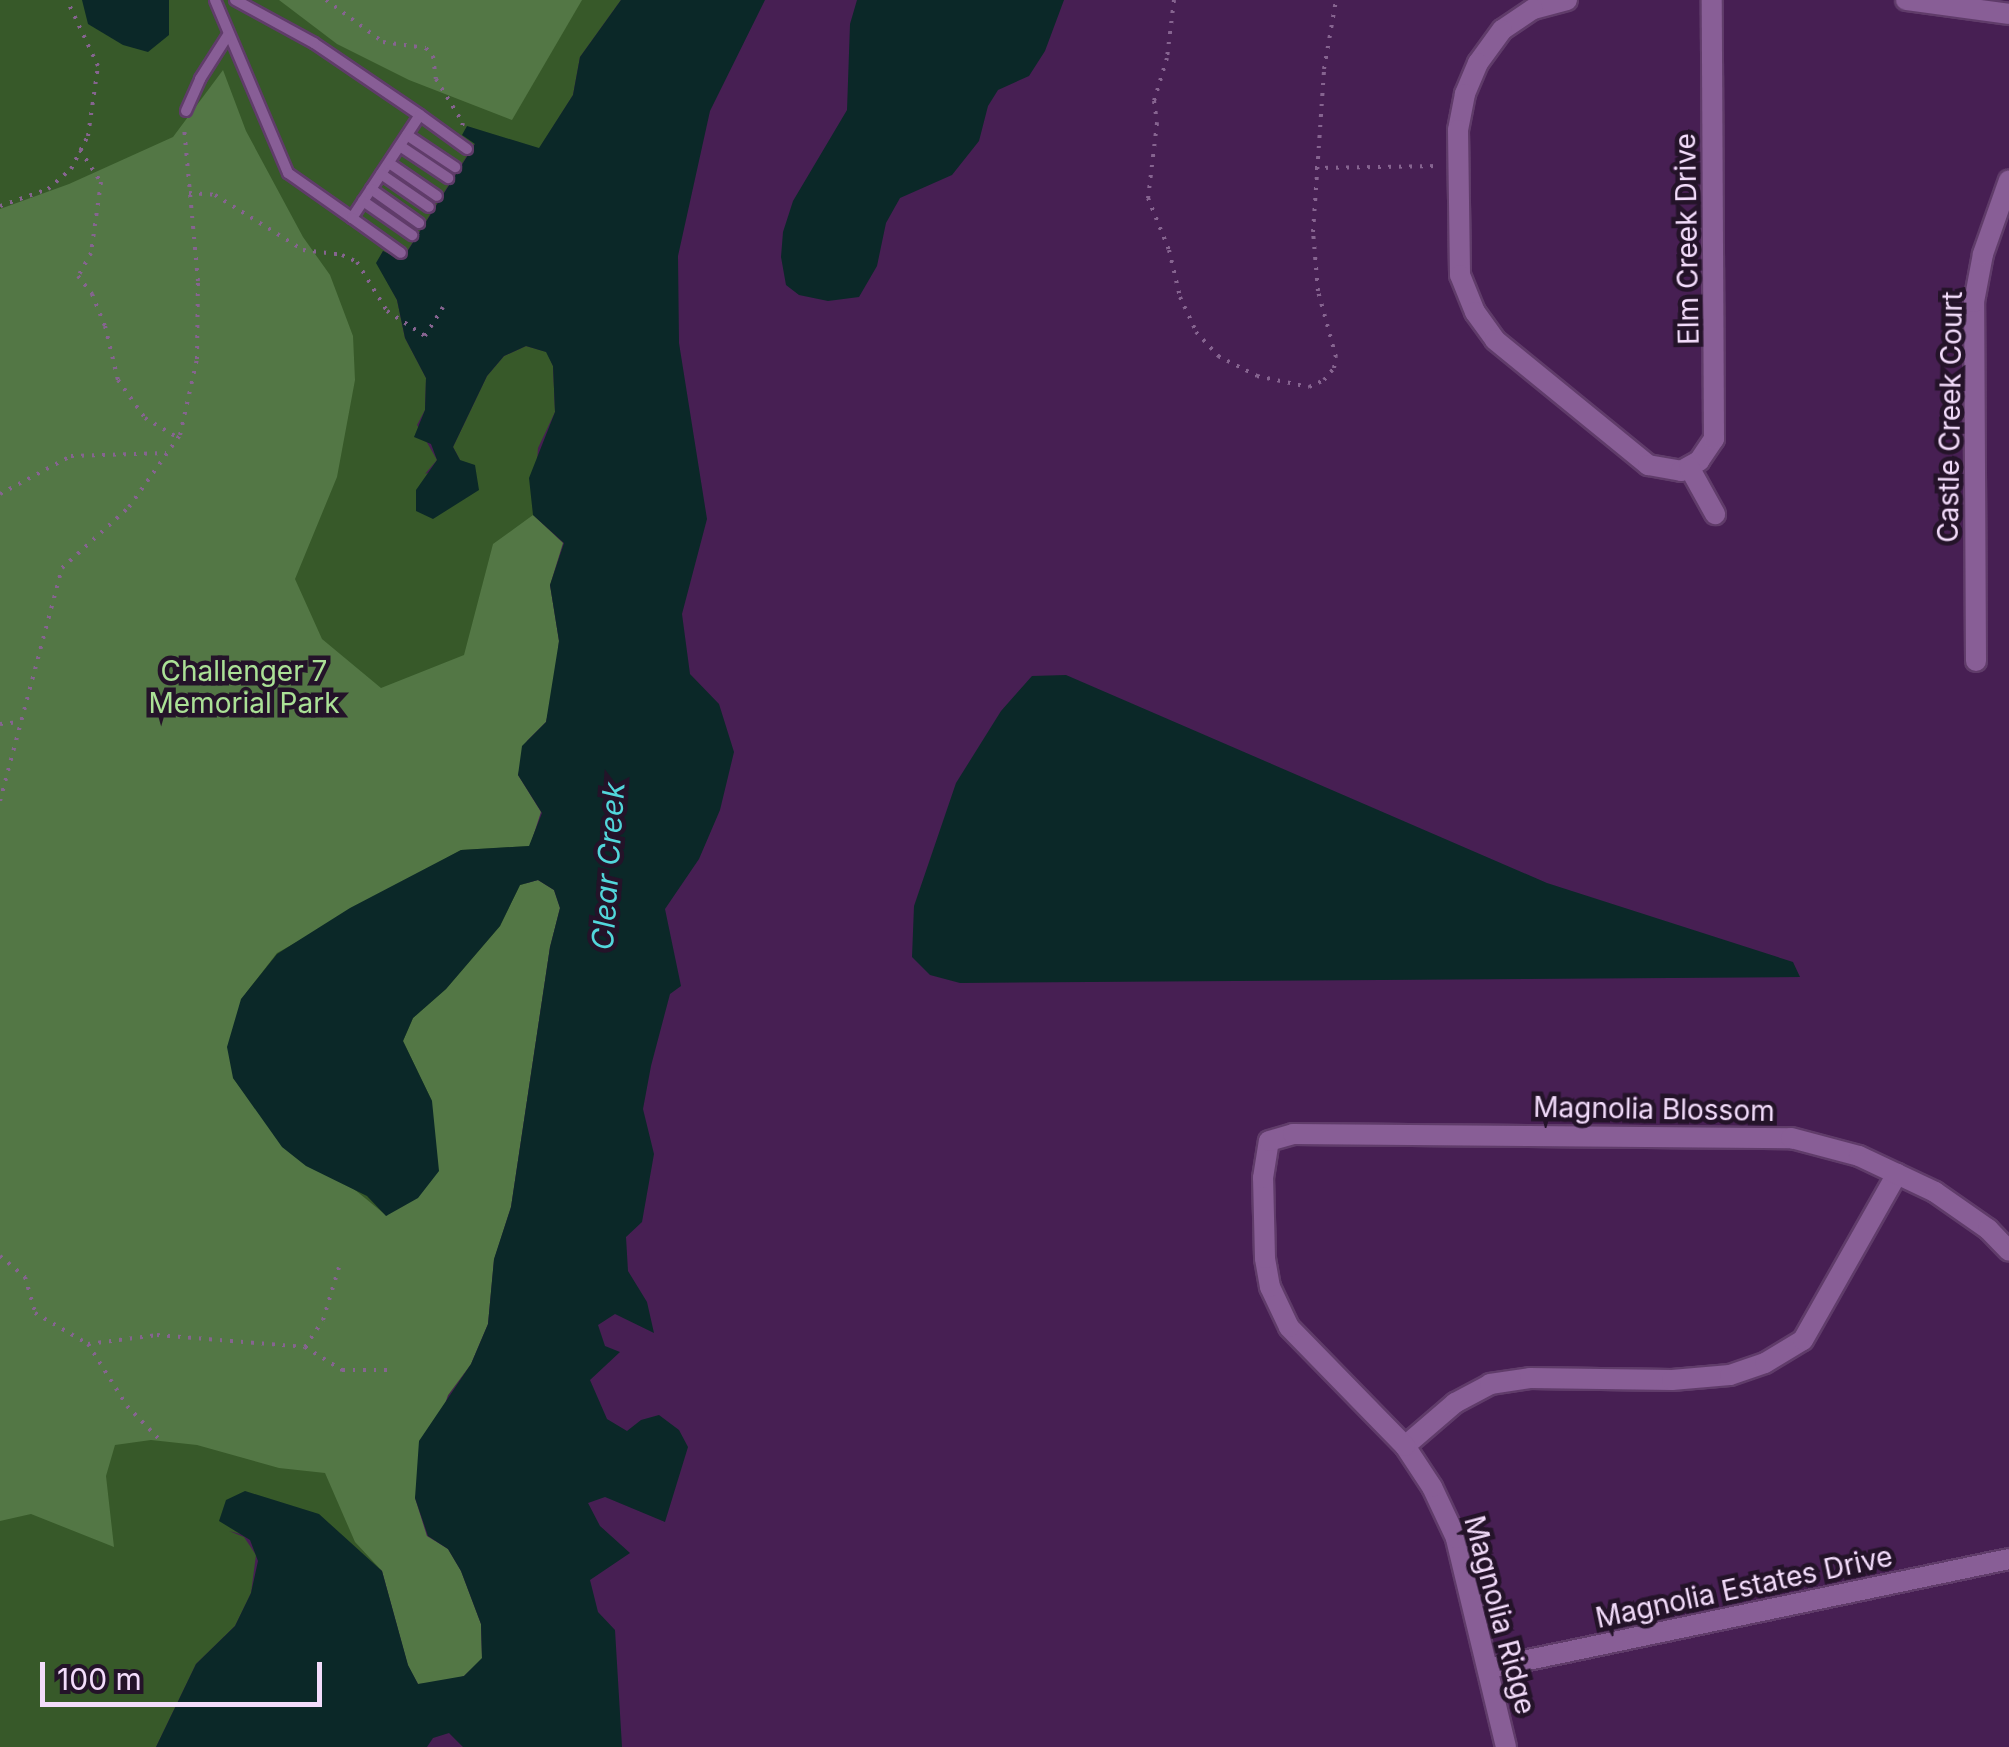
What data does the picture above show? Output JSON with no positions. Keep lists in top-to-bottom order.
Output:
{
  "streets": {
    "street": [
      "Elm Creek Drive",
      "Castle Creek Court",
      "Magnolia Blossom",
      "Magnolia Estates Drive",
      "Magnolia Ridge"
    ]
  },
  "crossings": [
    ["Magnolia Blossom", "Magnolia Ridge"],
    ["Magnolia Estates Drive", "Magnolia Ridge"]
  ],
  "water": ["Clear Creek"],
  "parks": ["Challenger 7 Memorial Park"],
  "scale_bar": "100 m"
}
